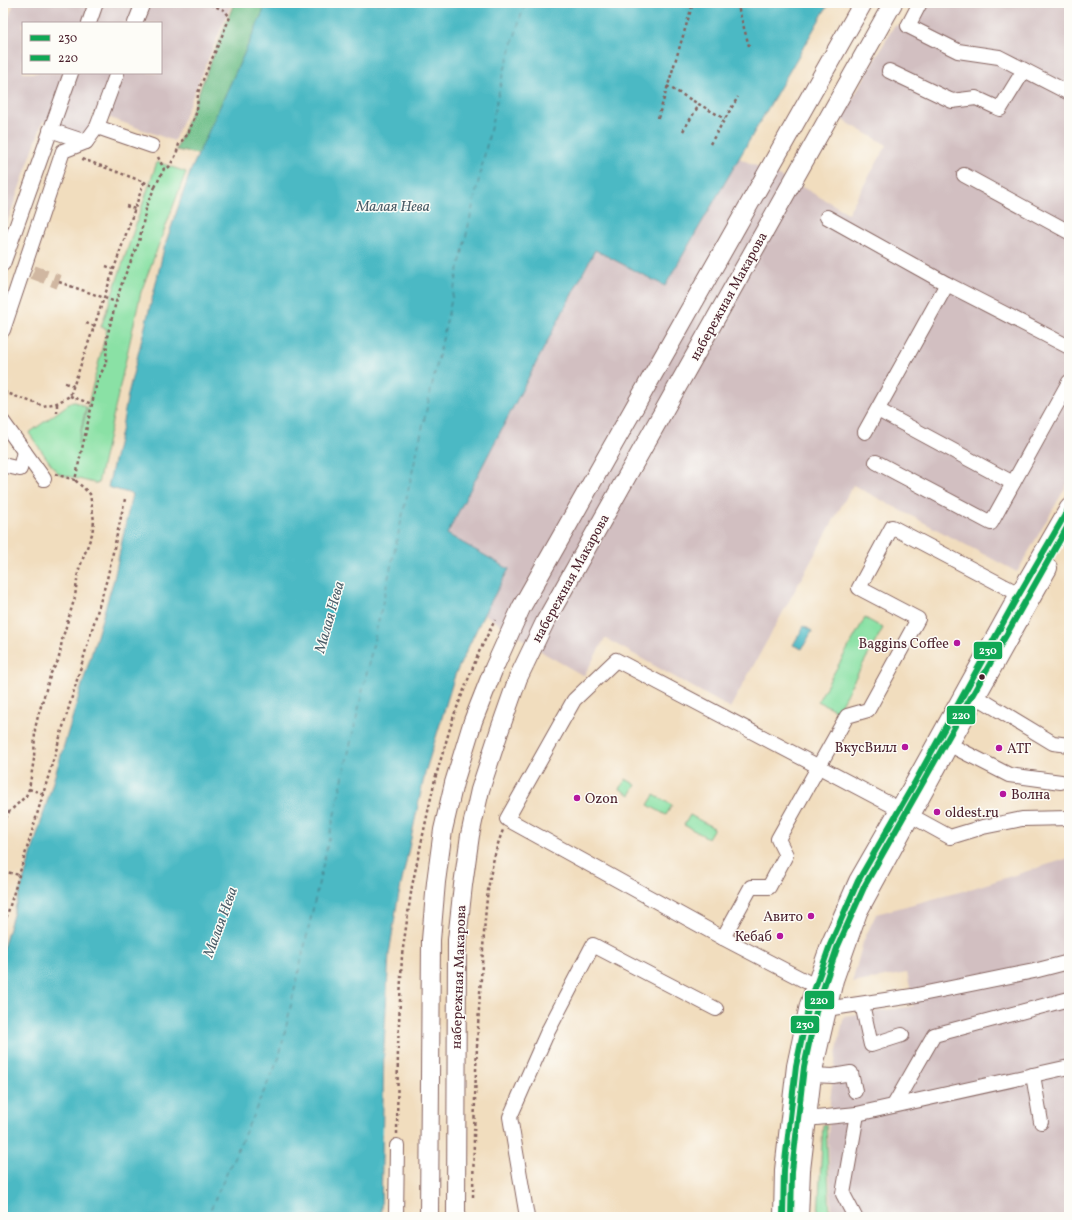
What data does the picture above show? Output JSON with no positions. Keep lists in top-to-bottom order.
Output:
{
  "streets": {
    "main road": ["набережная Макарова"]
  },
  "water": ["Малая Нева"],
  "places": [
    "Baggins Coffee",
    "ВкусВилл",
    "АТГ",
    "Волна",
    "Ozon",
    "oldest.ru",
    "Авито",
    "Кебаб"
  ],
  "lines": ["transit line 230", "transit line 220"],
  "legend": ["230", "220"]
}
